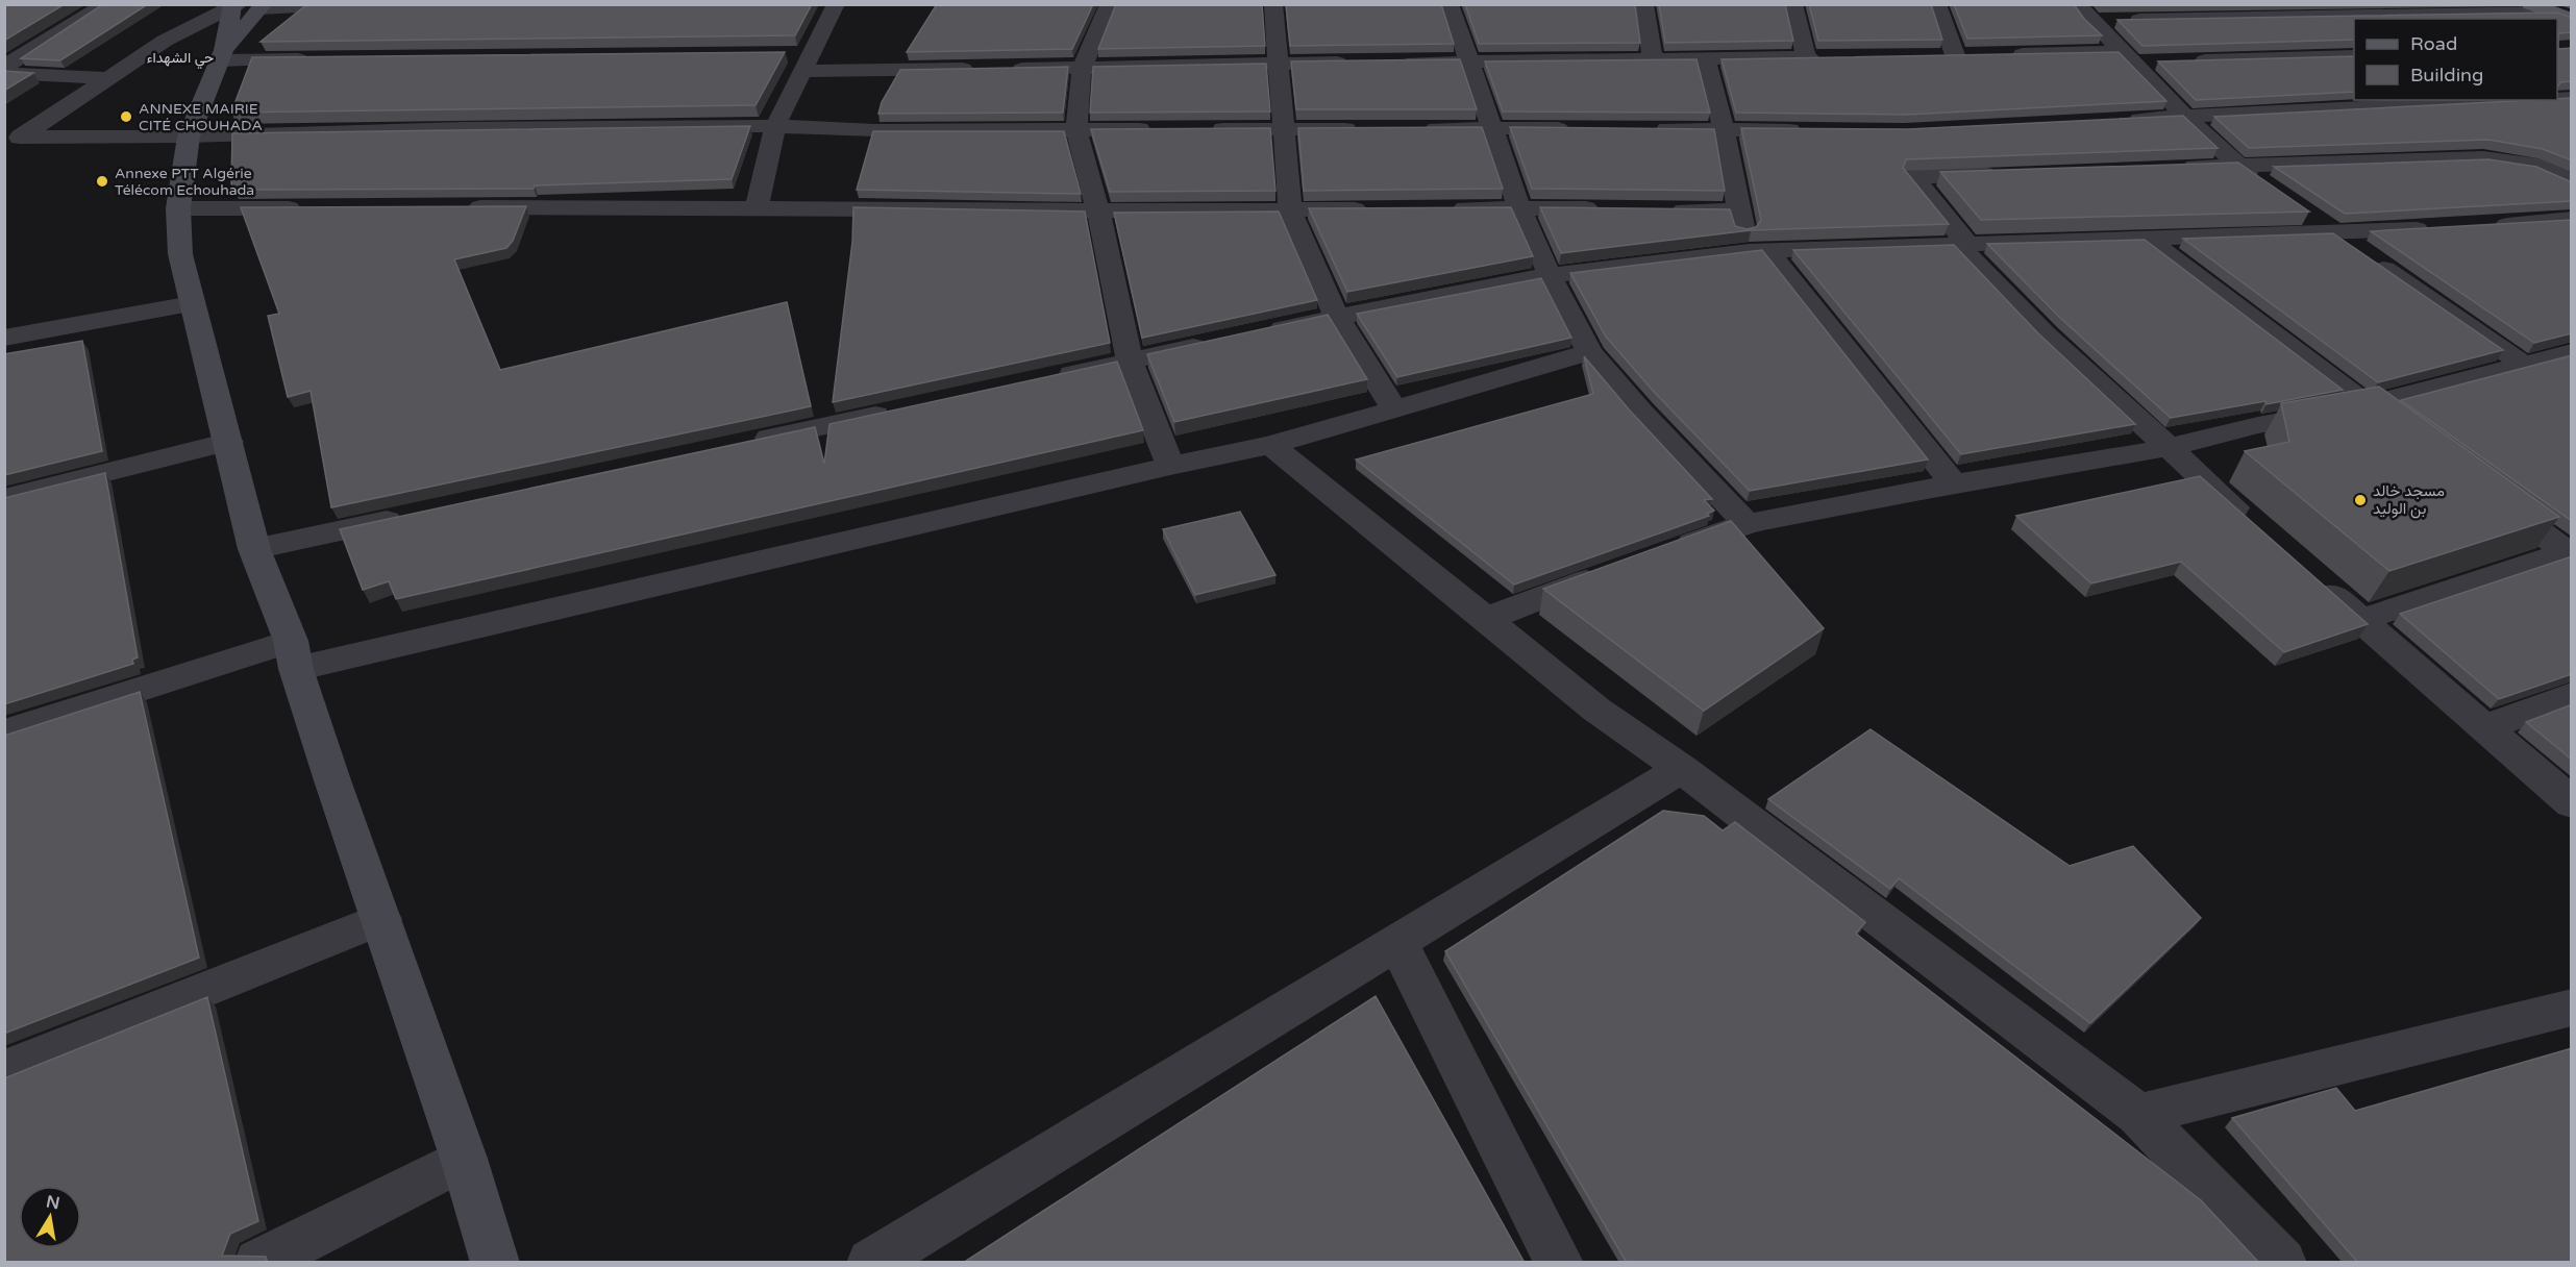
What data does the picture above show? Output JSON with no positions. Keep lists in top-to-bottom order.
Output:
{
  "districts": ["حي الشهداء"],
  "places": ["ANNEXE MAIRIE CITÉ CHOUHADA", "Annexe PTT Algérie Télécom Echouhada", "مسجد خالد بن الوليد"],
  "legend": ["Road", "Building"],
  "north": "top"
}
